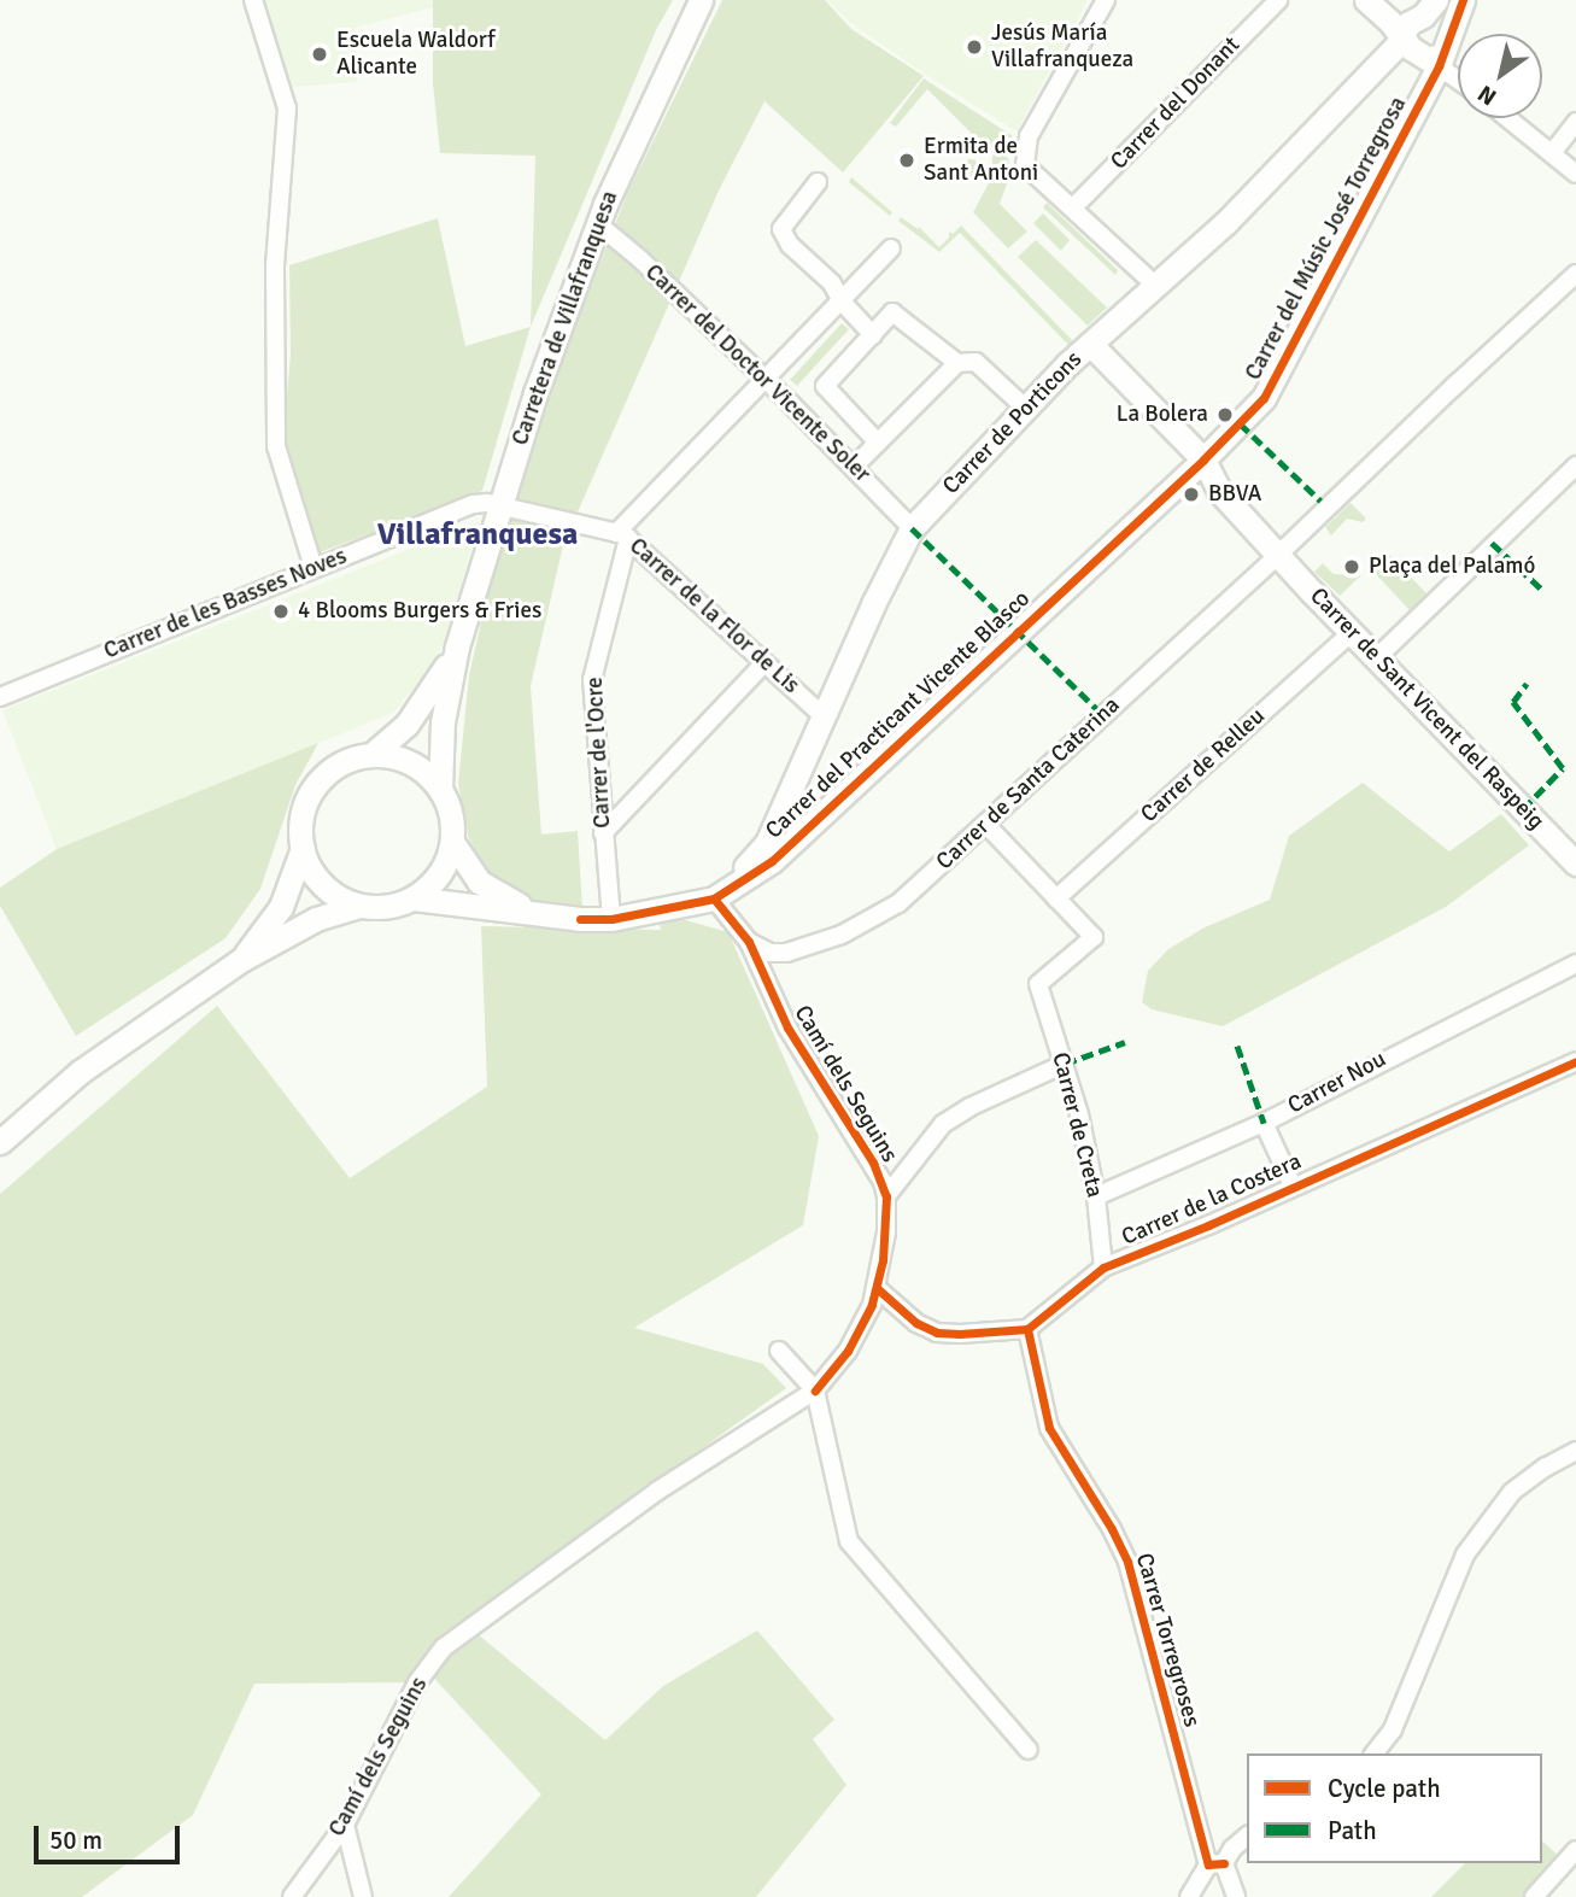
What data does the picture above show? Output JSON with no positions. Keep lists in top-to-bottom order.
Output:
{
  "streets": {
    "street": [
      "Carrer del Donant",
      "Carrer del Músic José Torregrosa",
      "Carretera de Villafranquesa",
      "Carrer del Doctor Vicente Soler",
      "Carrer de Porticons",
      "Carrer de les Basses Noves",
      "Carrer de la Flor de Lis",
      "Carrer de Sant Vicent del Raspeig",
      "Carrer del Practicant Vicente Blasco",
      "Carrer de l'Ocre",
      "Carrer de Relleu",
      "Carrer de Santa Caterina",
      "Carrer Nou",
      "Camí dels Seguins",
      "Carrer de Creta",
      "Carrer de la Costera",
      "Carrer Torregroses"
    ]
  },
  "crossings": [
    ["Carrer del Músic José Torregrosa", "Carrer de Sant Vicent del Raspeig"],
    ["Carrer del Músic José Torregrosa", "Carrer del Practicant Vicente Blasco"],
    ["Carretera de Villafranquesa", "Carrer del Doctor Vicente Soler"],
    ["Carretera de Villafranquesa", "Carrer de les Basses Noves"],
    ["Carretera de Villafranquesa", "Carrer de la Flor de Lis"],
    ["Carretera de Villafranquesa", "Carrer del Practicant Vicente Blasco"],
    ["Carrer del Doctor Vicente Soler", "Carrer de Porticons"],
    ["Carrer del Doctor Vicente Soler", "Carrer de l'Ocre"],
    ["Carrer de Porticons", "Carrer de la Flor de Lis"],
    ["Carrer de Porticons", "Carrer de Sant Vicent del Raspeig"],
    ["Carrer de Porticons", "Carrer del Practicant Vicente Blasco"],
    ["Carrer de Porticons", "Camí dels Seguins"],
    ["Carrer de les Basses Noves", "Carrer de la Flor de Lis"],
    ["Carrer de la Flor de Lis", "Carrer de l'Ocre"],
    ["Carrer de Sant Vicent del Raspeig", "Carrer del Practicant Vicente Blasco"],
    ["Carrer de Sant Vicent del Raspeig", "Carrer de Relleu"],
    ["Carrer de Sant Vicent del Raspeig", "Carrer de Santa Caterina"],
    ["Carrer del Practicant Vicente Blasco", "Carrer de l'Ocre"],
    ["Carrer del Practicant Vicente Blasco", "Camí dels Seguins"],
    ["Carrer de Relleu", "Carrer de Creta"],
    ["Carrer de Santa Caterina", "Camí dels Seguins"],
    ["Carrer Nou", "Camí dels Seguins"],
    ["Carrer Nou", "Carrer de Creta"],
    ["Carrer Nou", "Carrer de la Costera"],
    ["Carrer Nou", "Carrer Torregroses"],
    ["Camí dels Seguins", "Carrer de Creta"],
    ["Camí dels Seguins", "Carrer de la Costera"],
    ["Camí dels Seguins", "Carrer Torregroses"],
    ["Carrer de Creta", "Carrer de la Costera"],
    ["Carrer de Creta", "Carrer Torregroses"],
    ["Carrer de la Costera", "Carrer Torregroses"]
  ],
  "districts": ["Villafranquesa"],
  "places": [
    "Jesús María Villafranqueza",
    "Escuela Waldorf Alicante",
    "Ermita de Sant Antoni",
    "La Bolera",
    "BBVA",
    "Plaça del Palamó",
    "4 Blooms Burgers & Fries"
  ],
  "legend": ["Cycle path", "Path"],
  "scale_bar": "50 m",
  "north": "bottom left"
}
